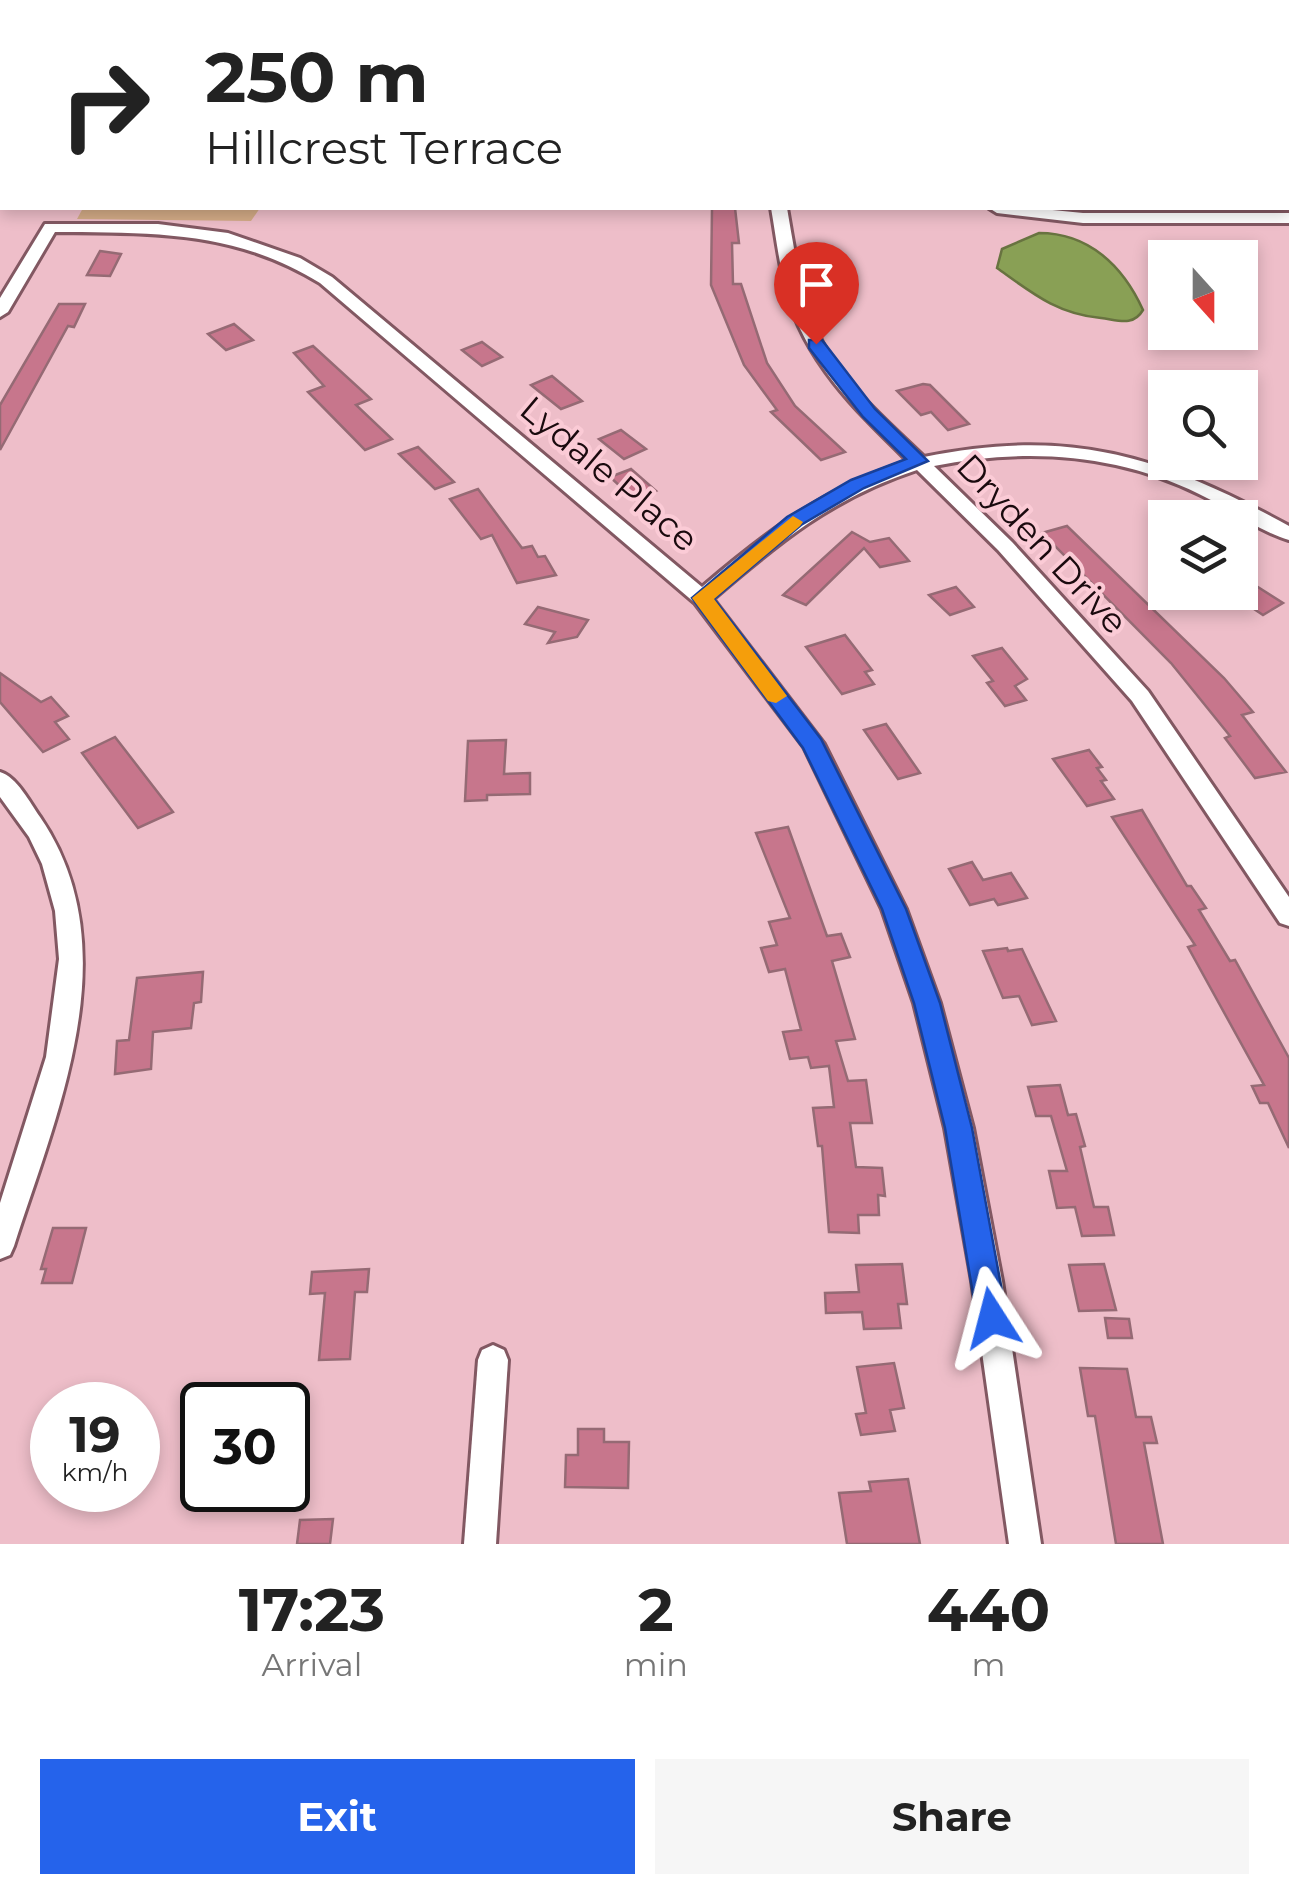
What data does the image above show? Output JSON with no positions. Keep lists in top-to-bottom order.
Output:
{
  "streets": {
    "street": ["Lydale Place", "Dryden Drive"]
  },
  "north": "bottom",
  "page": {
    "turn": ["250 m", "Hillcrest Terrace"],
    "speed": "19 km/h",
    "limit": "30",
    "eta": [
      "17:23",
      "Arrival",
      "2",
      "min",
      "440",
      "m"
    ],
    "buttons": ["Exit", "Share"]
  }
}
